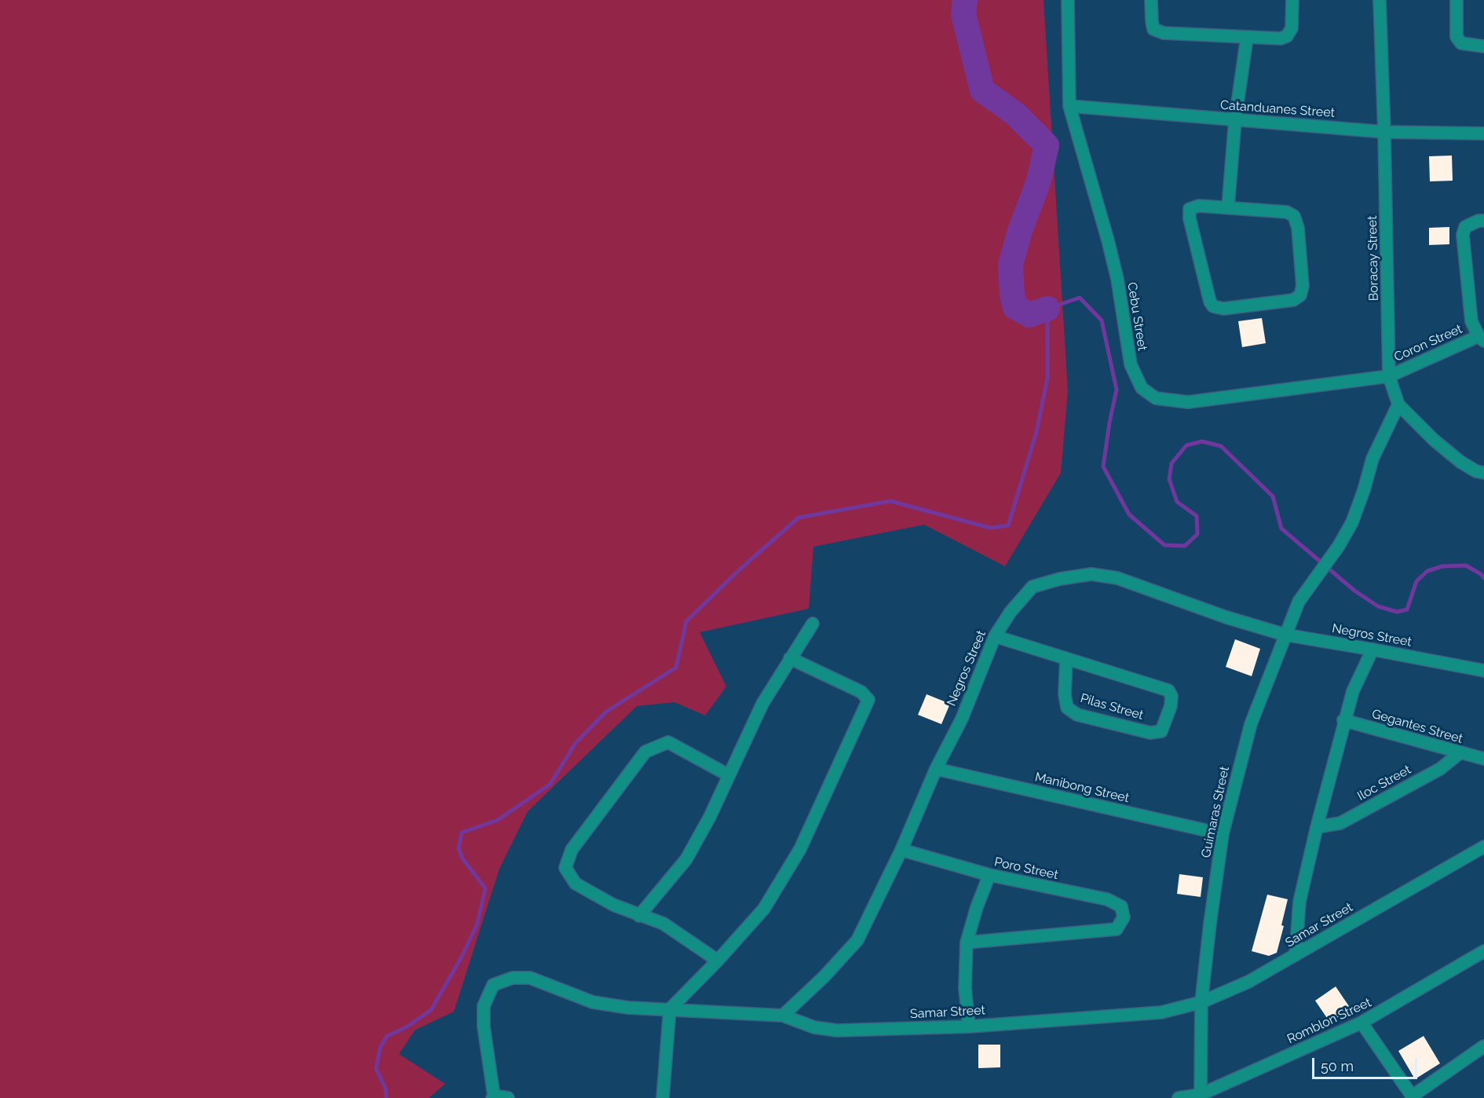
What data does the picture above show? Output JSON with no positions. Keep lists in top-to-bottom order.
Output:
{
  "streets": {
    "street": [
      "Catanduanes Street",
      "Boracay Street",
      "Cebu Street",
      "Coron Street",
      "Negros Street",
      "Pilas Street",
      "Gegantes Street",
      "Iloc Street",
      "Manibong Street",
      "Guimaras Street",
      "Poro Street",
      "Samar Street",
      "Romblon Street"
    ]
  },
  "crossings": [
    ["Catanduanes Street", "Boracay Street"],
    ["Catanduanes Street", "Cebu Street"],
    ["Boracay Street", "Cebu Street"],
    ["Boracay Street", "Coron Street"],
    ["Boracay Street", "Guimaras Street"],
    ["Cebu Street", "Coron Street"],
    ["Negros Street", "Pilas Street"],
    ["Negros Street", "Manibong Street"],
    ["Negros Street", "Guimaras Street"],
    ["Negros Street", "Poro Street"],
    ["Negros Street", "Samar Street"],
    ["Gegantes Street", "Iloc Street"],
    ["Manibong Street", "Guimaras Street"],
    ["Guimaras Street", "Samar Street"],
    ["Guimaras Street", "Romblon Street"]
  ],
  "scale_bar": "50 m"
}
